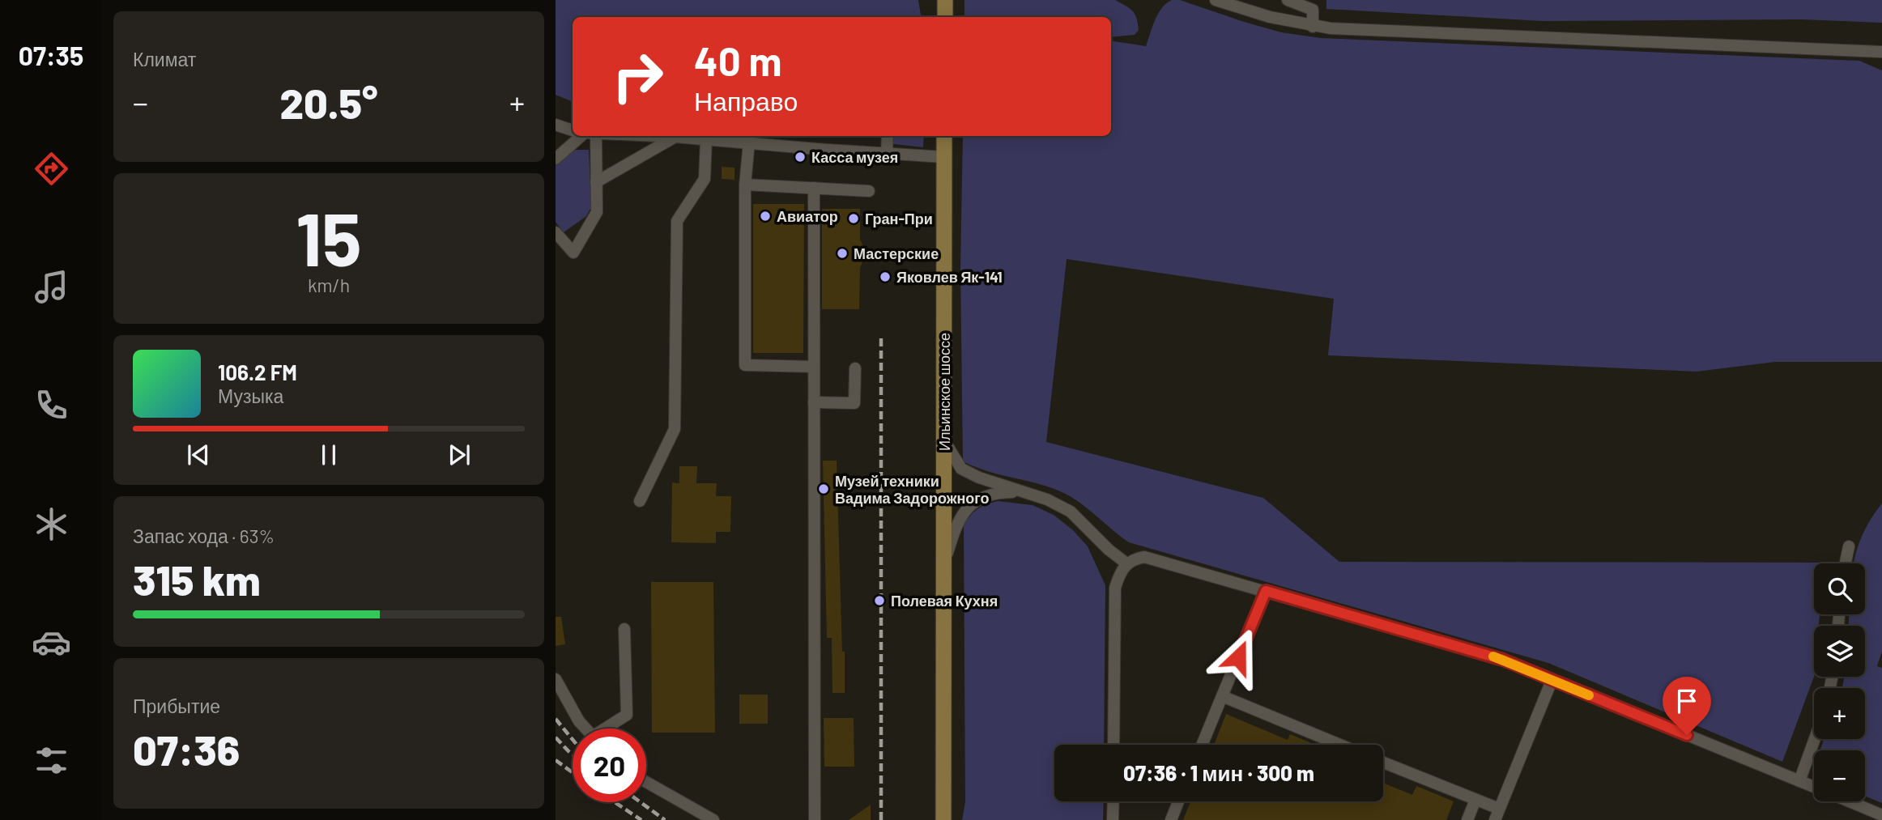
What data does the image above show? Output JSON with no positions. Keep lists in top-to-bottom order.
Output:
{
  "streets": {
    "main road": ["Ильинское шоссе"]
  },
  "places": [
    "Касса музея",
    "Авиатор",
    "Гран-При",
    "Мастерские",
    "Яковлев Як-141",
    "Музей техники Вадима Задорожного",
    "Полевая Кухня"
  ],
  "page": {
    "tabs": "07:35",
    "tile": [
      "Климат",
      ["15", "km/h"],
      ["Запас хода · 63%", "315 km"],
      ["Прибытие", "07:36"]
    ],
    "turn": ["40 m", "Направо"],
    "heat": ["−", "20.5°", "+"],
    "song": ["106.2 FM", "Музыка"],
    "map_buttons": ["+", "−"],
    "limit": "20",
    "trip": "07:36 · 1 мин · 300 m"
  }
}
